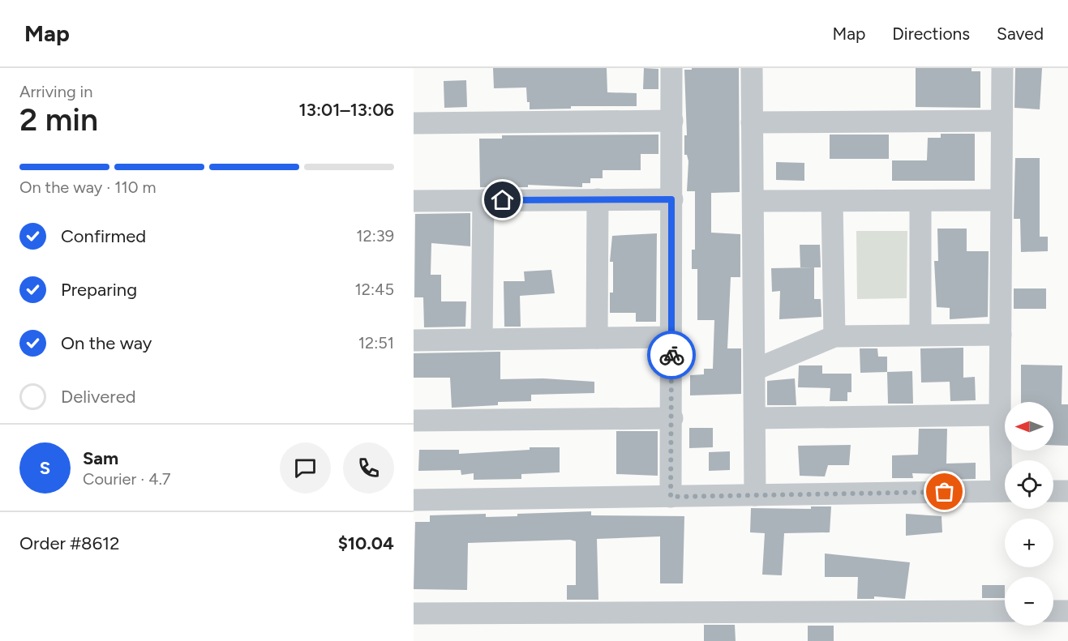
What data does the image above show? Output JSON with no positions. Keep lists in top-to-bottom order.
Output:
{
  "north": "left",
  "page": {
    "header": "Map",
    "nav": ["Map", "Directions", "Saved"],
    "heading": ["2 min", "Arriving in", "13:01–13:06"],
    "panel": [
      "Sam",
      "Courier · 4.7",
      "Order #8612",
      "$10.04"
    ],
    "bar": "On the way · 110 m",
    "list": [
      ["Confirmed", "12:39"],
      ["Preparing", "12:45"],
      ["On the way", "12:51"],
      "Delivered"
    ],
    "map_buttons": ["+", "−"],
    "round": "S"
  }
}
